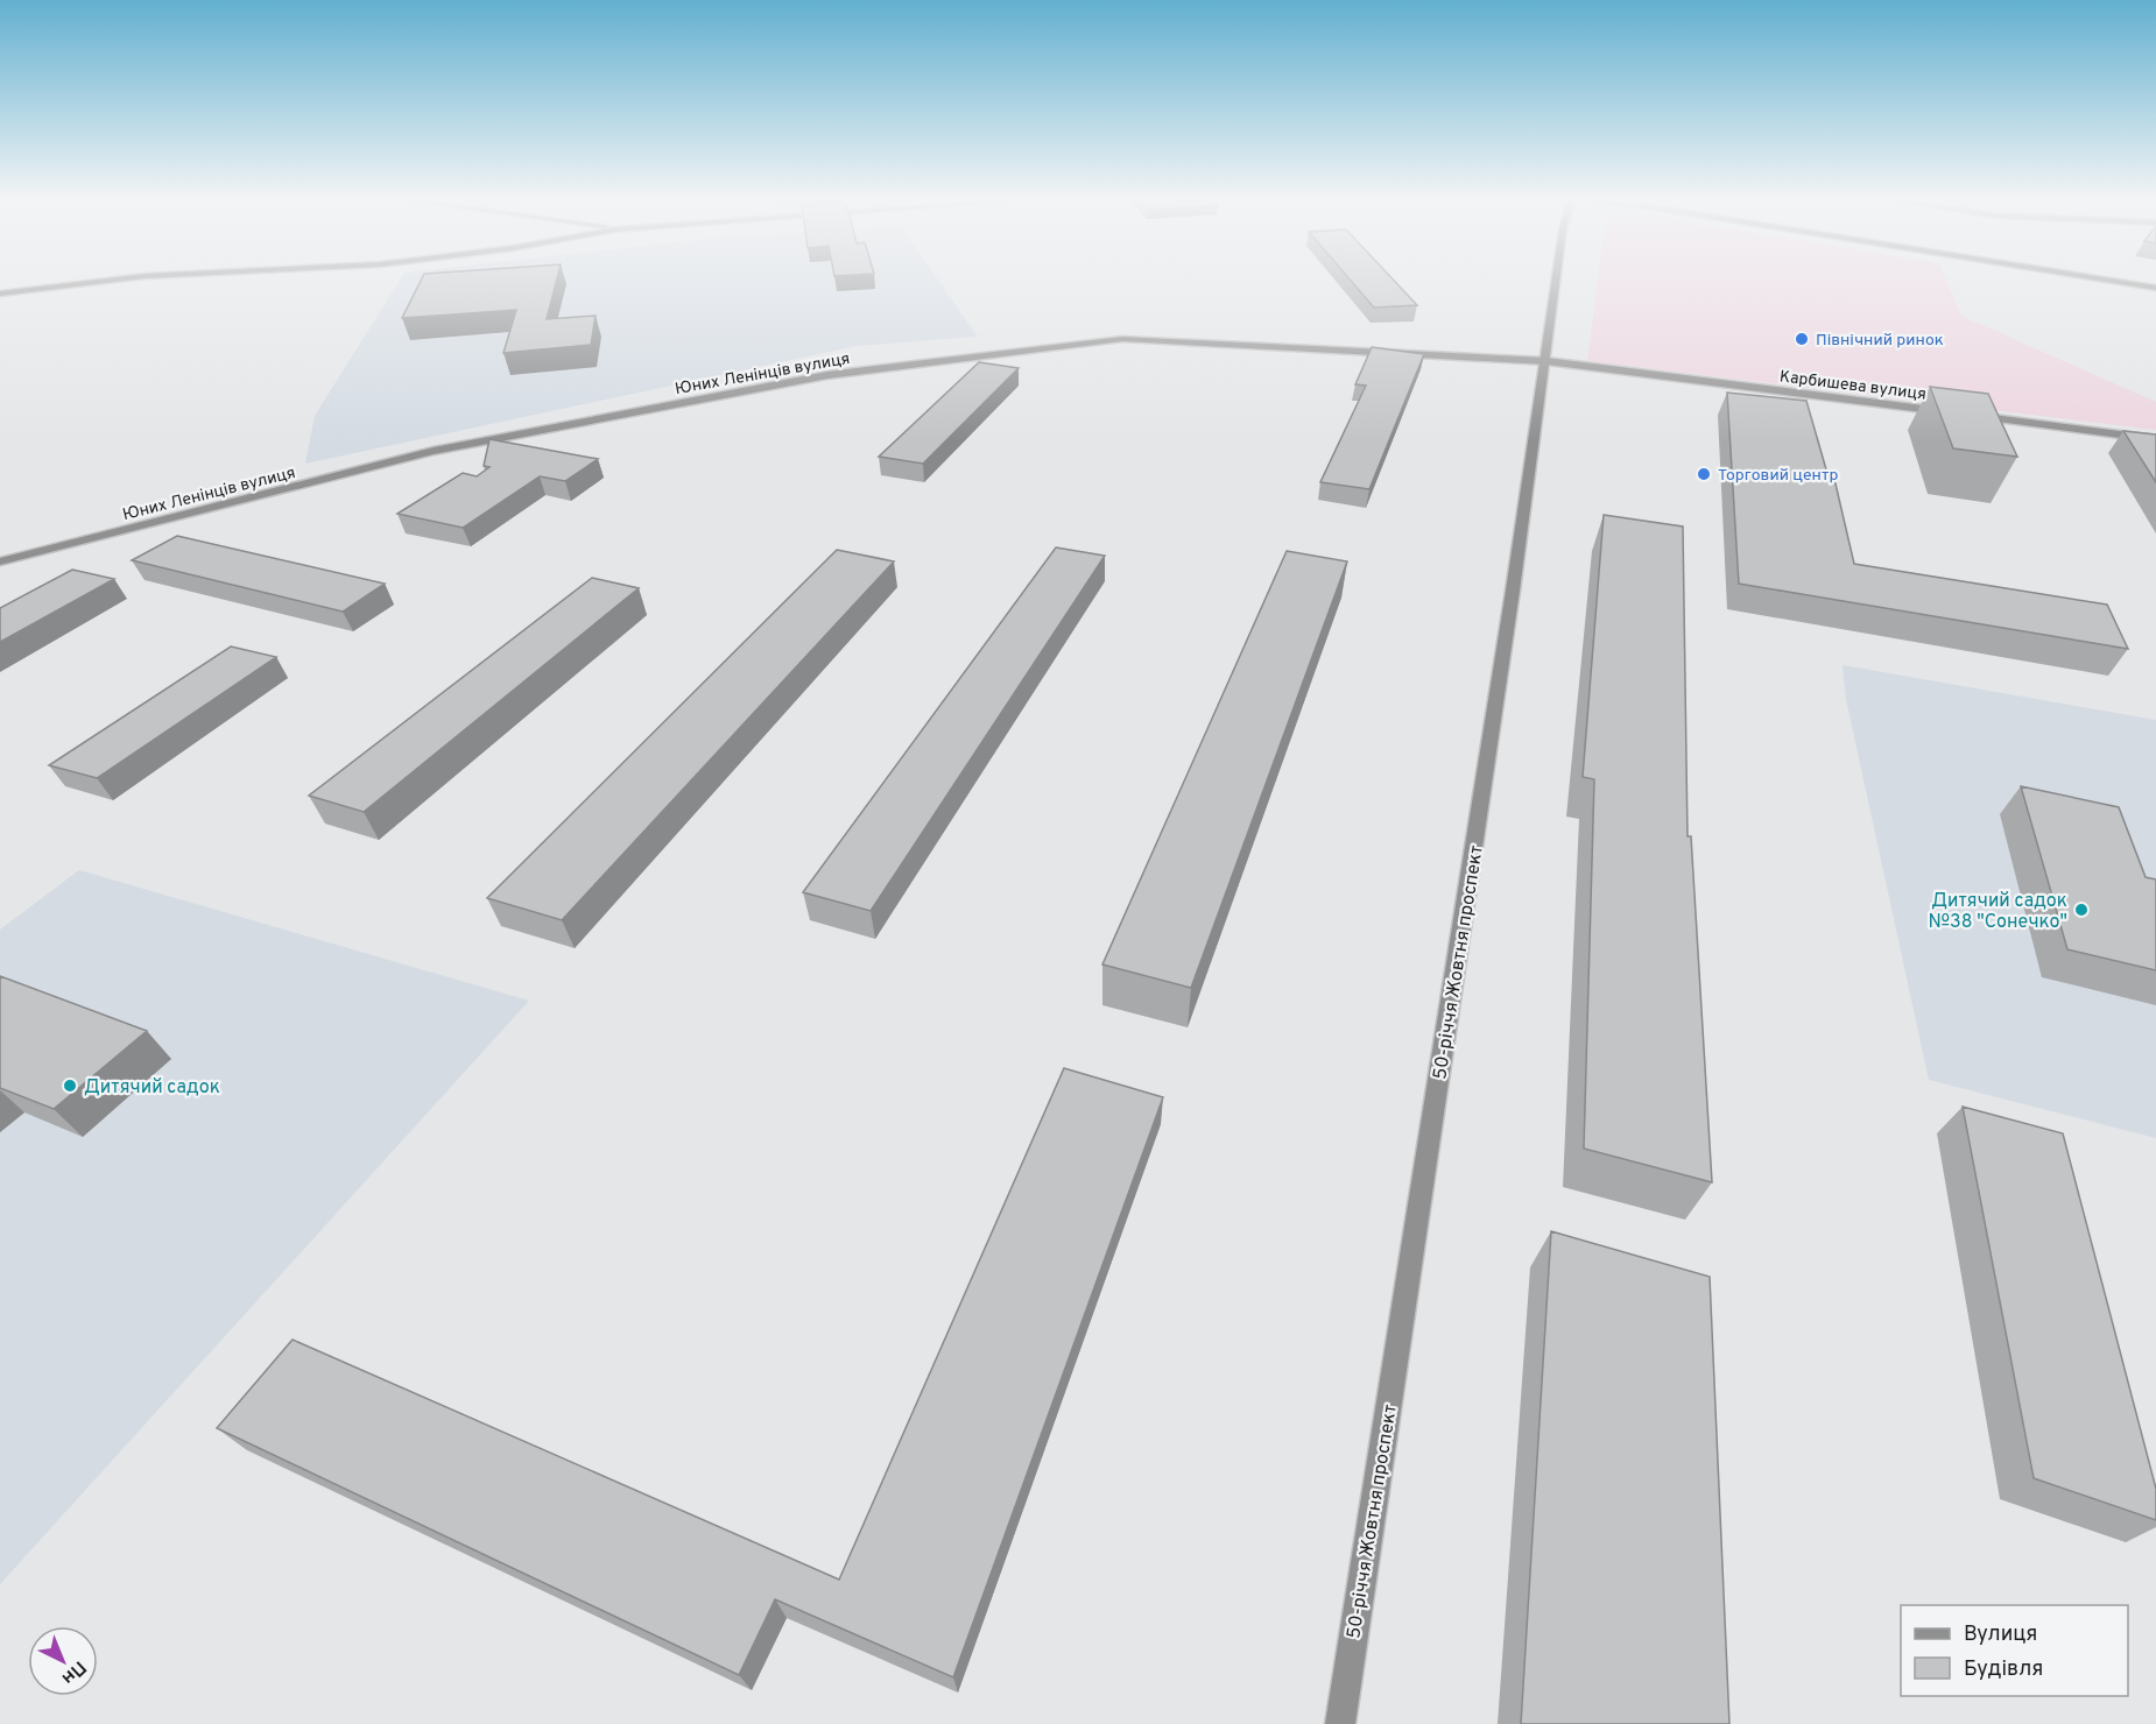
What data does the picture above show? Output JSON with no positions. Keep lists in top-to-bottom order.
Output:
{
  "streets": {
    "street": ["Юних Ленінців вулиця", "Карбишева вулиця", "50-річчя Жовтня проспект"]
  },
  "crossings": [
    ["Юних Ленінців вулиця", "Карбишева вулиця"],
    ["Юних Ленінців вулиця", "50-річчя Жовтня проспект"],
    ["Карбишева вулиця", "50-річчя Жовтня проспект"]
  ],
  "places": [
    "Північний ринок",
    "Торговий центр",
    "Дитячий садок №38 \"Сонечко\"",
    "Дитячий садок"
  ],
  "legend": ["Вулиця", "Будівля"],
  "north": "bottom right"
}
